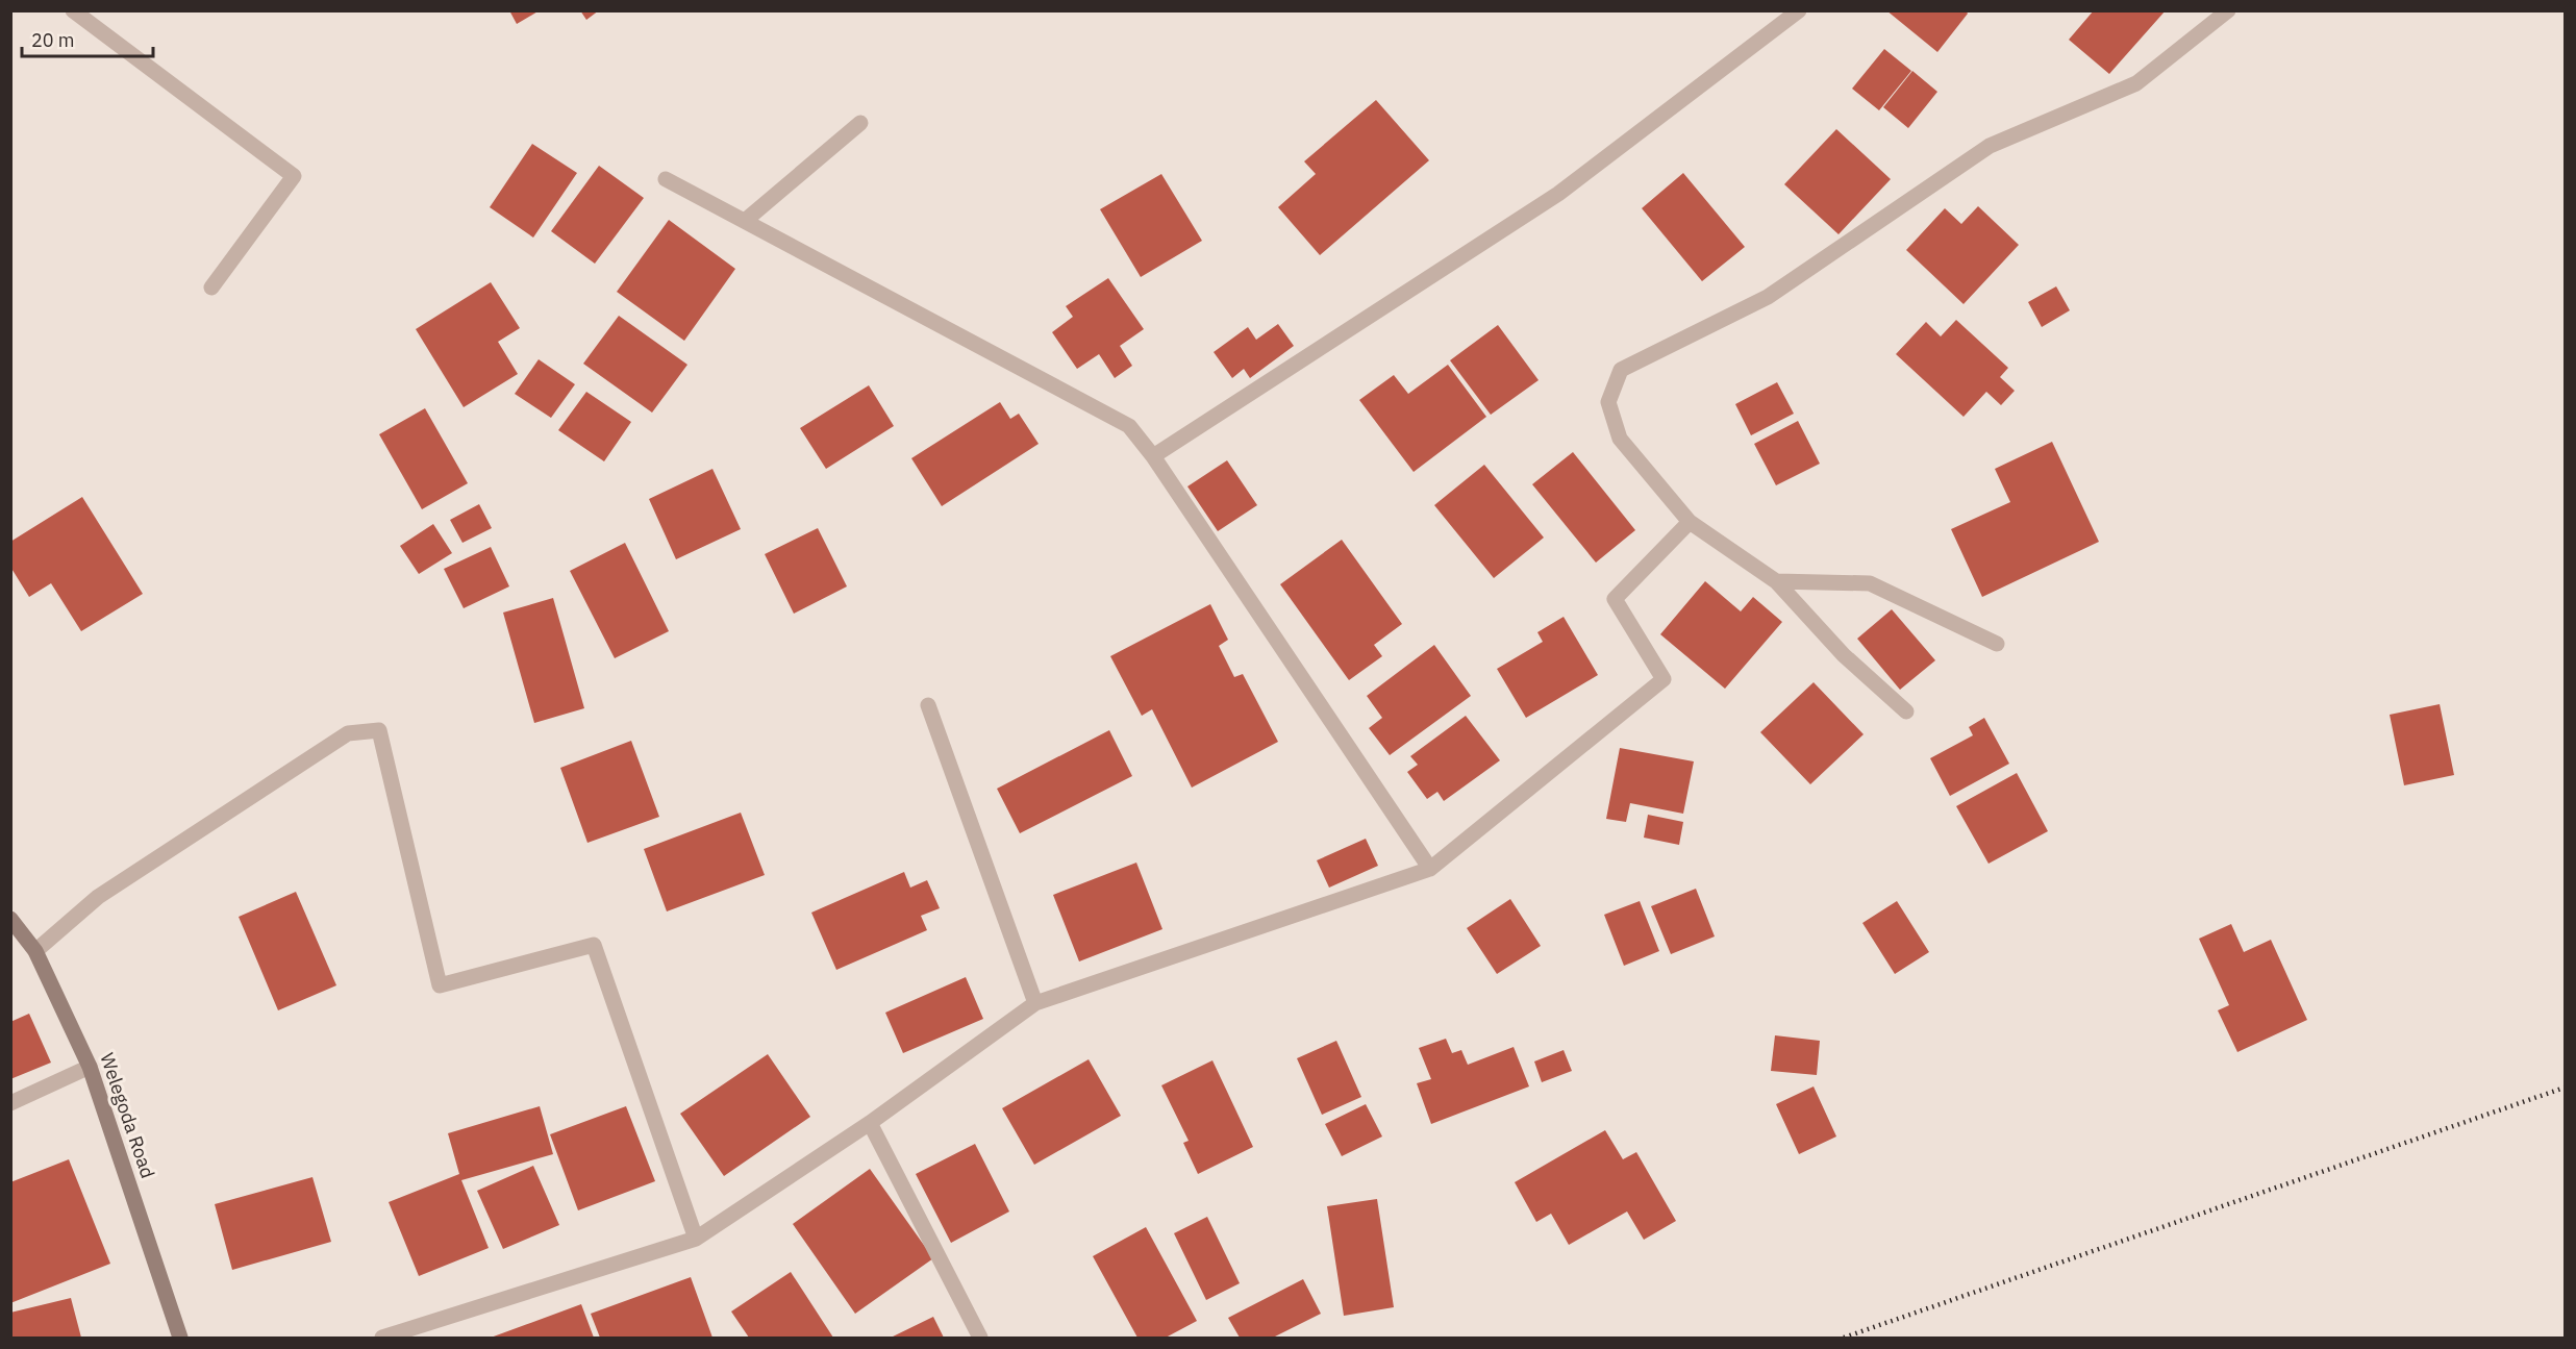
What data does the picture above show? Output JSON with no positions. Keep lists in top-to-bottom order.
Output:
{
  "streets": {
    "street": ["Welegoda Road"]
  },
  "scale_bar": "20 m"
}
